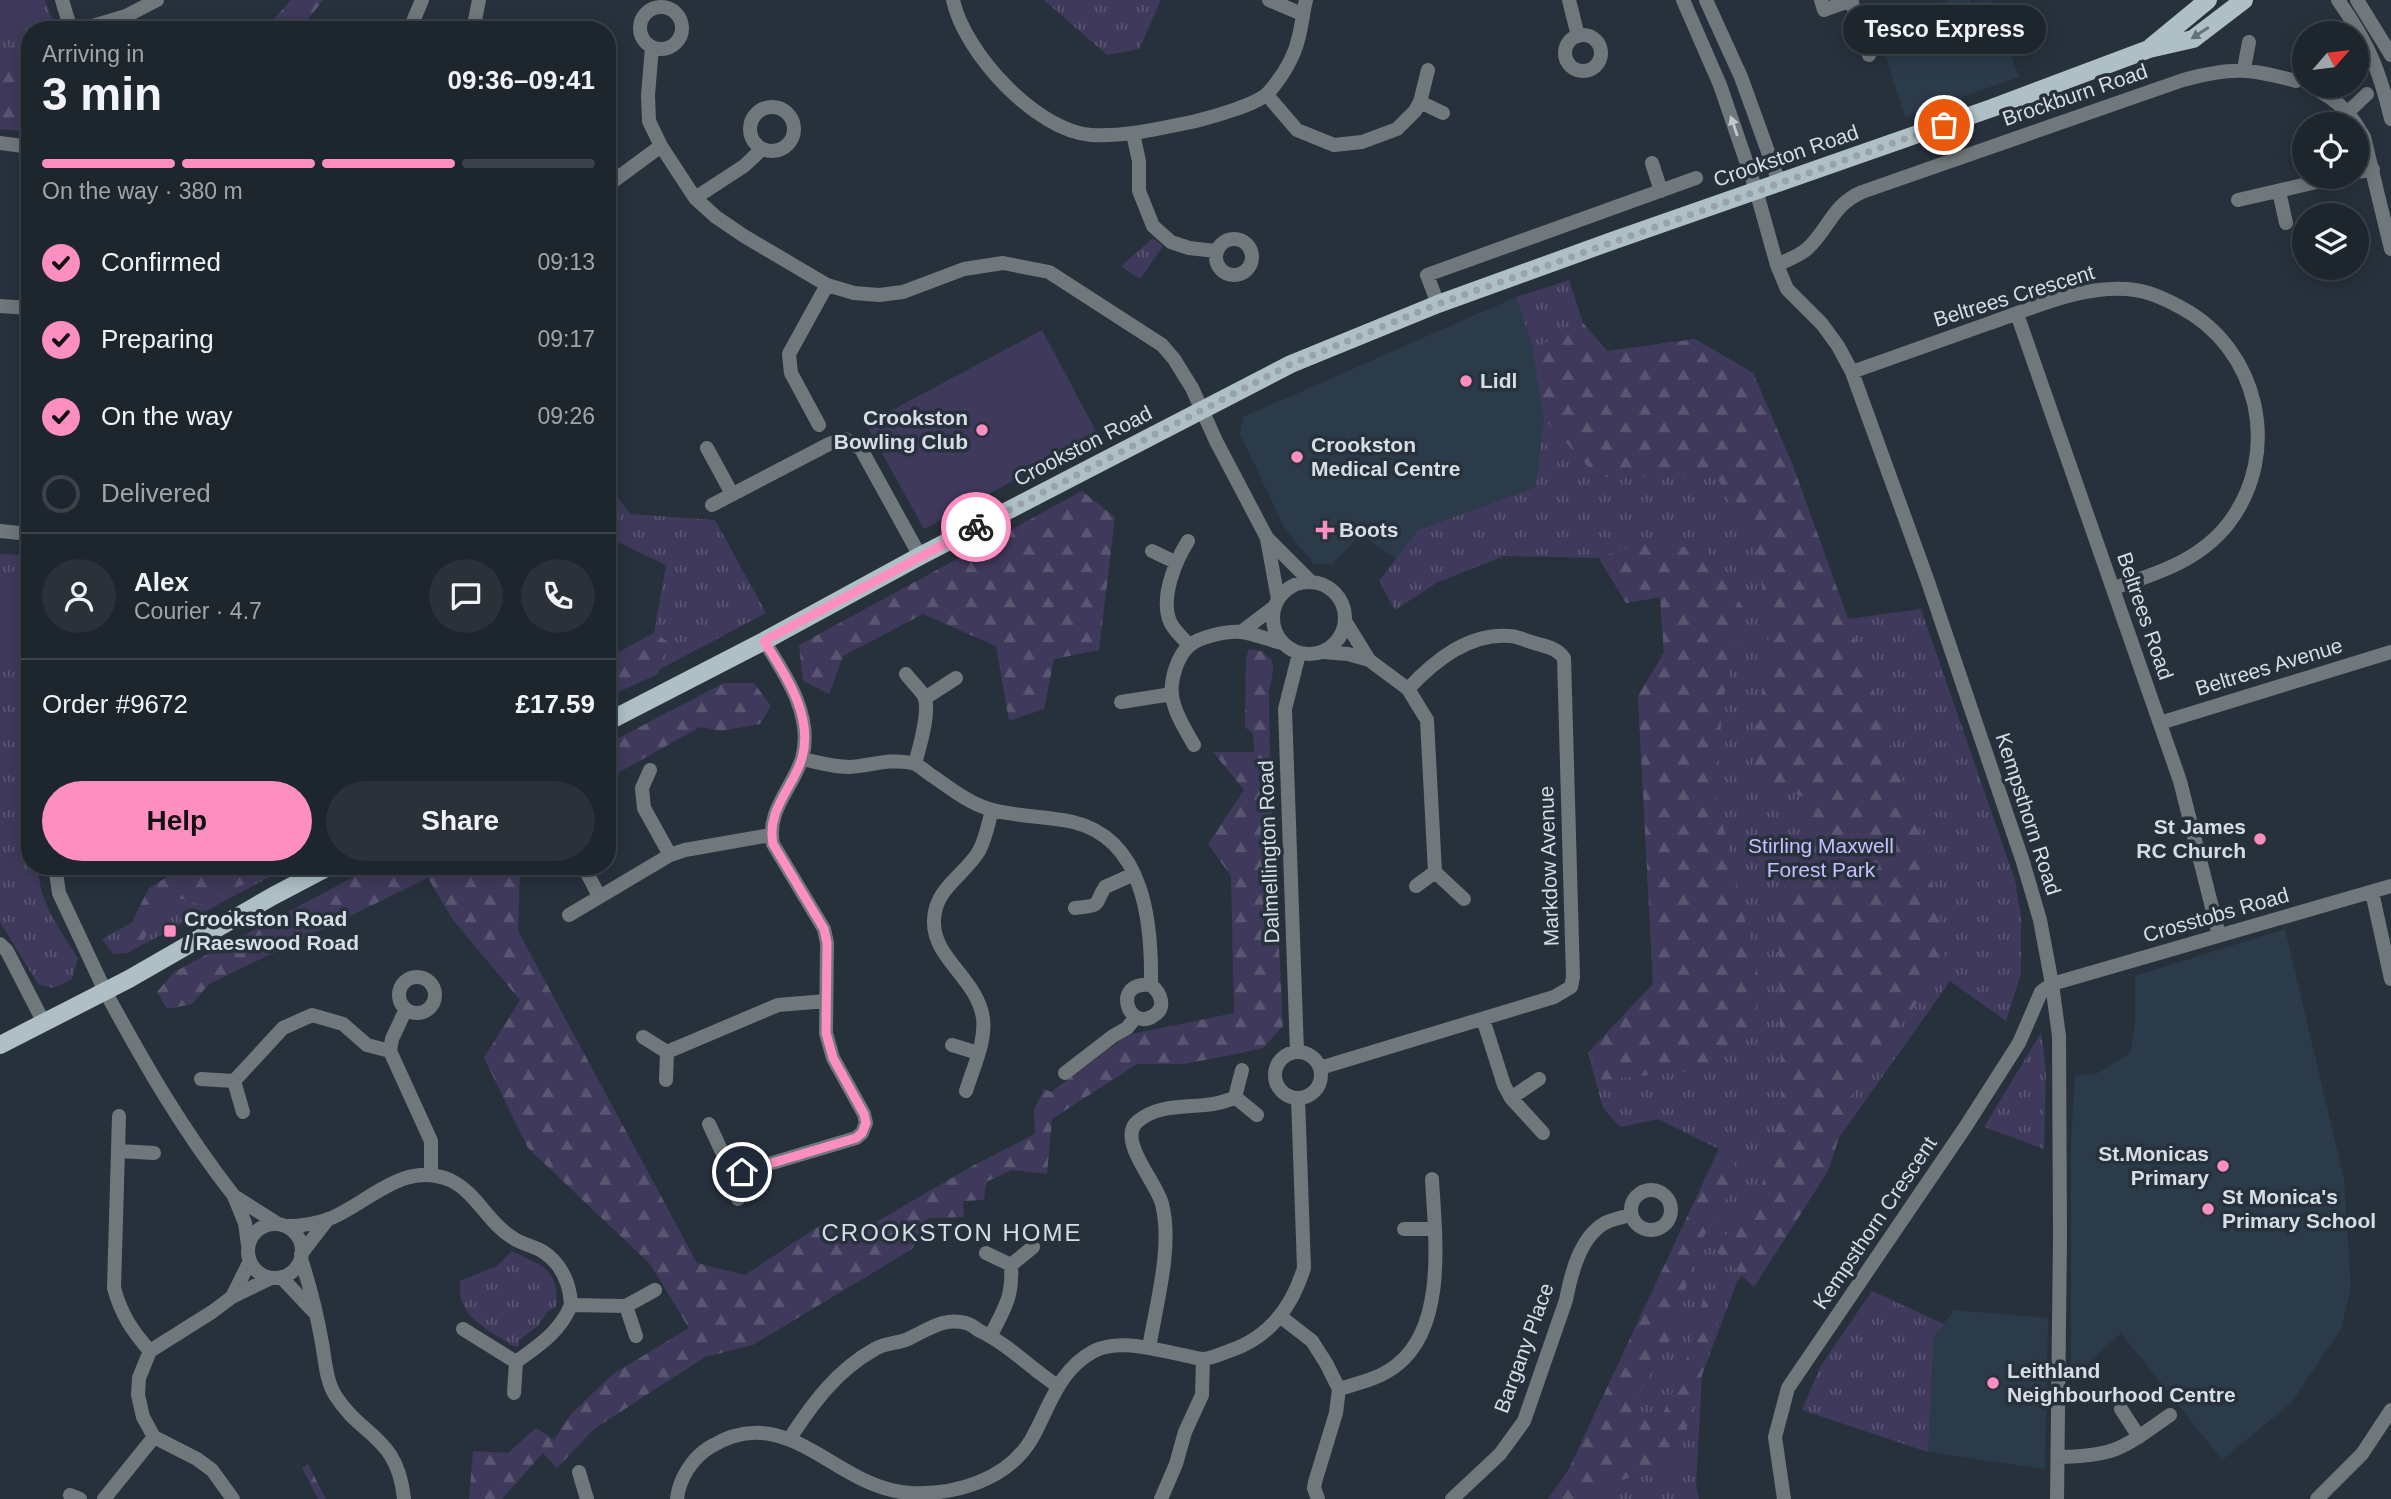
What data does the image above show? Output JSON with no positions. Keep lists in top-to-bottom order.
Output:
{
  "streets": {
    "main road": ["Crookston Road"],
    "street": [
      "Brockburn Road",
      "Beltrees Crescent",
      "Beltrees Road",
      "Beltrees Avenue",
      "Kempsthorn Road",
      "Dalmellington Road",
      "Markdow Avenue",
      "Crosstobs Road",
      "Kempsthorn Crescent",
      "Bargany Place"
    ]
  },
  "crossings": [
    ["Brockburn Road", "Kempsthorn Road"],
    ["Crookston Road", "Kempsthorn Road"],
    ["Beltrees Crescent", "Beltrees Road"],
    ["Beltrees Crescent", "Kempsthorn Road"],
    ["Beltrees Road", "Beltrees Avenue"],
    ["Beltrees Road", "Crosstobs Road"],
    ["Kempsthorn Road", "Crosstobs Road"],
    ["Kempsthorn Road", "Kempsthorn Crescent"],
    ["Dalmellington Road", "Markdow Avenue"],
    ["Crosstobs Road", "Kempsthorn Crescent"]
  ],
  "districts": ["CROOKSTON HOME"],
  "parks": ["Stirling Maxwell Forest Park"],
  "places": {
    "other": [
      "Tesco Express",
      "Lidl",
      "Crookston Bowling Club",
      "Crookston Medical Centre",
      "St James RC Church",
      "St.Monicas Primary",
      "St Monica's Primary School",
      "Leithland Neighbourhood Centre"
    ],
    "health": ["Boots"],
    "transit": ["Crookston Road / Raeswood Road"]
  },
  "north": "top right",
  "page": {
    "bubble": "Tesco Express",
    "heading": ["3 min", "Arriving in", "09:36–09:41"],
    "panel": [
      "Alex",
      "Courier · 4.7",
      "Order #9672",
      "£17.59"
    ],
    "bar": "On the way · 380 m",
    "list": [
      ["Confirmed", "09:13"],
      ["Preparing", "09:17"],
      ["On the way", "09:26"],
      "Delivered"
    ],
    "buttons": ["Help", "Share"]
  }
}
